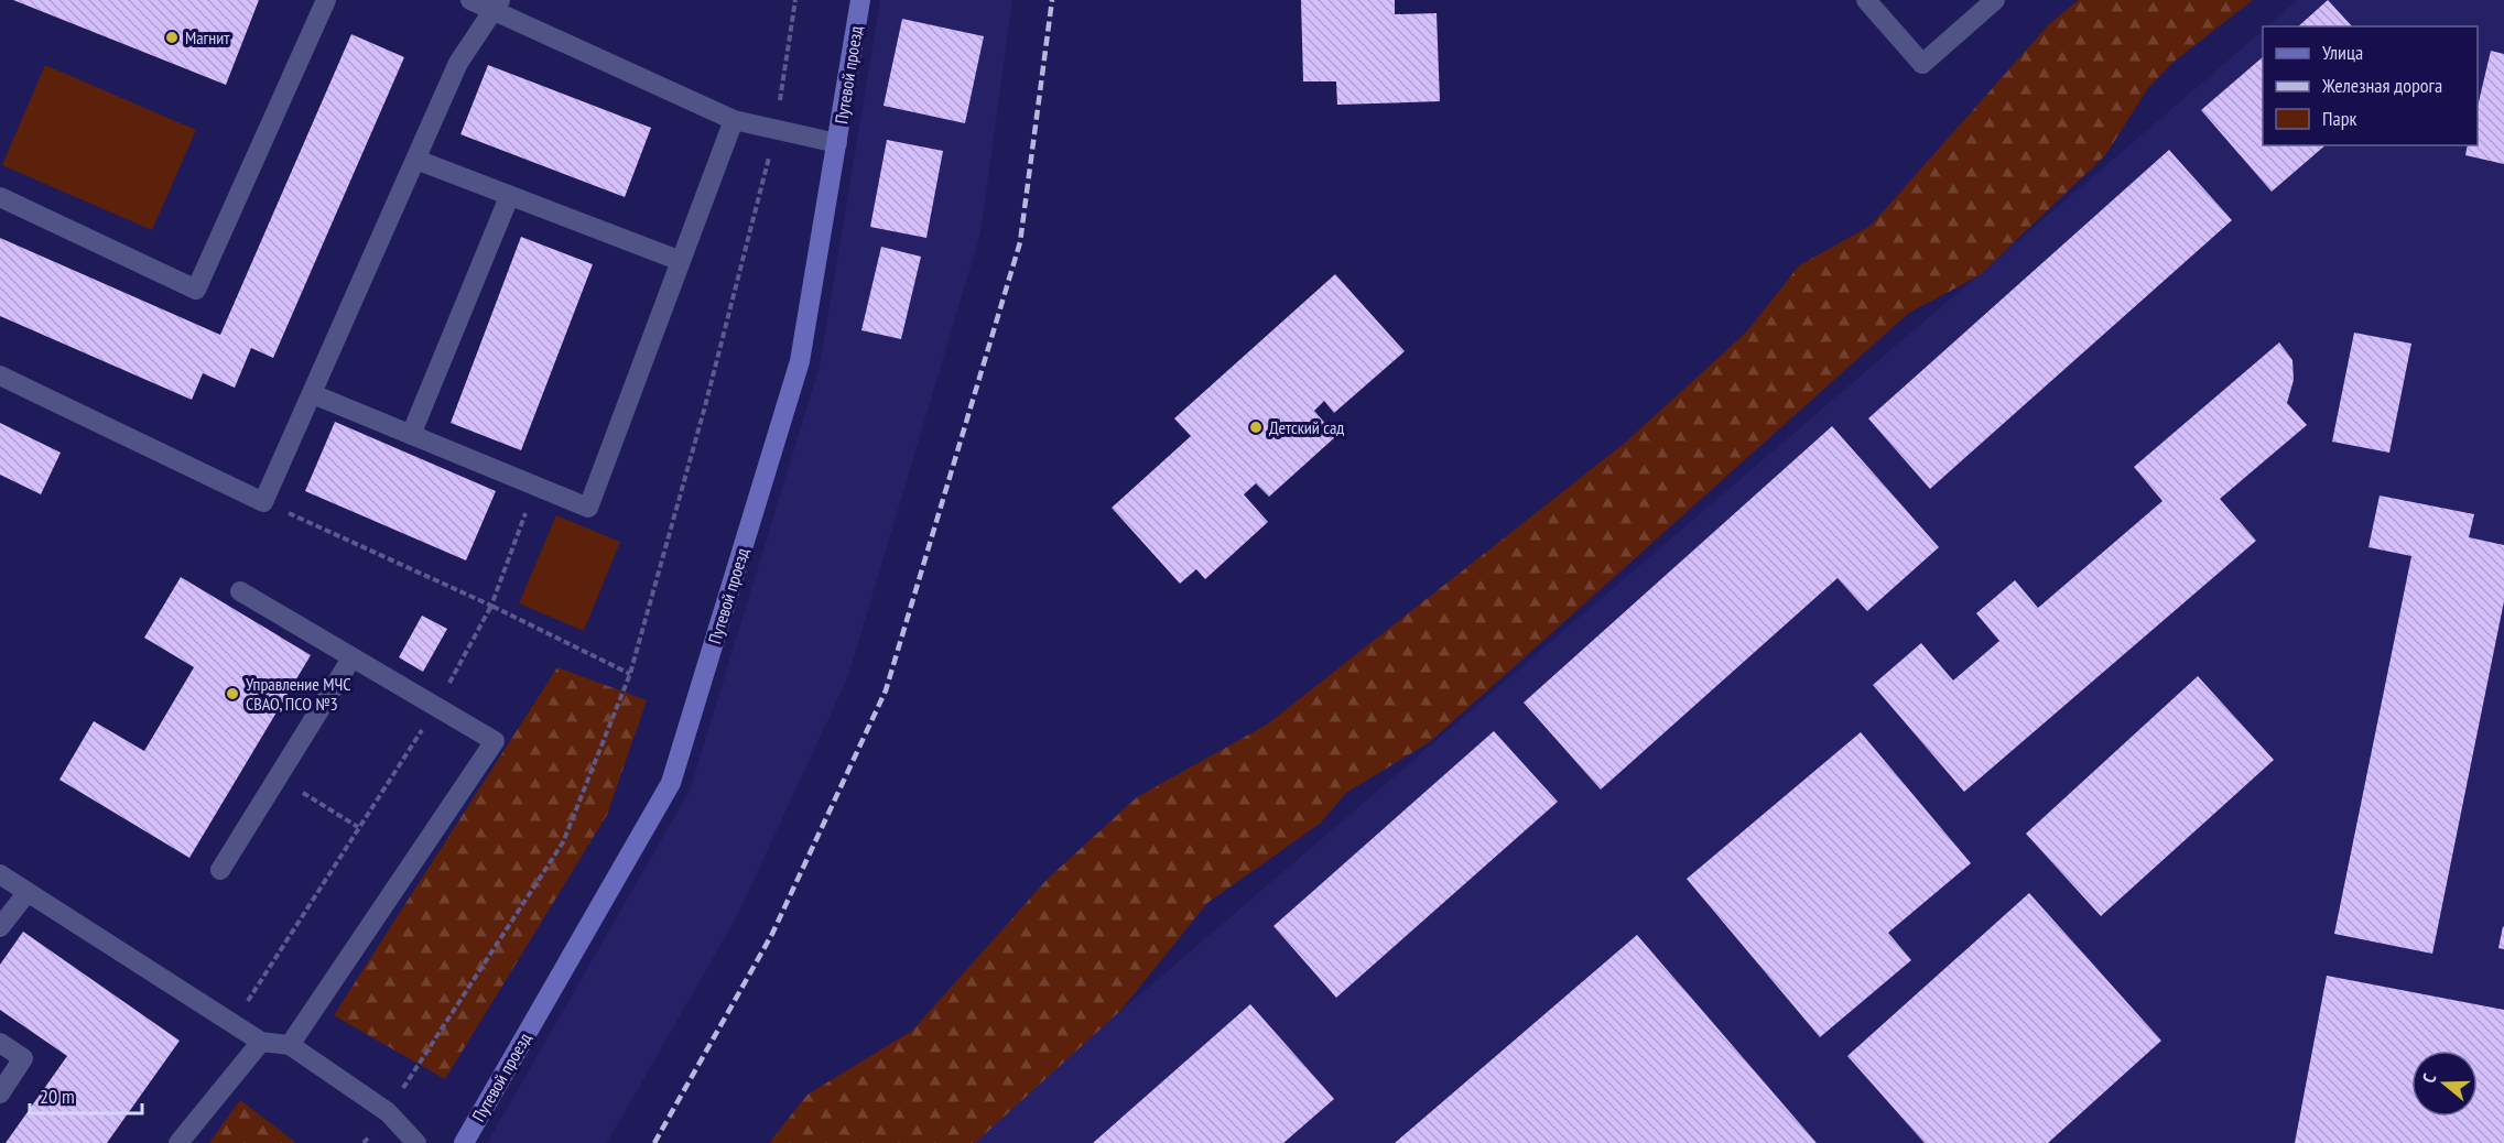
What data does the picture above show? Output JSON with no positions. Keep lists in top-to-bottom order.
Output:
{
  "streets": {
    "street": ["Путевой проезд"]
  },
  "places": ["Магнит", "Детский сад", "Управление МЧС СВАО, ПСО №3"],
  "legend": ["Улица", "Железная дорога", "Парк"],
  "scale_bar": "20 m",
  "north": "left"
}
